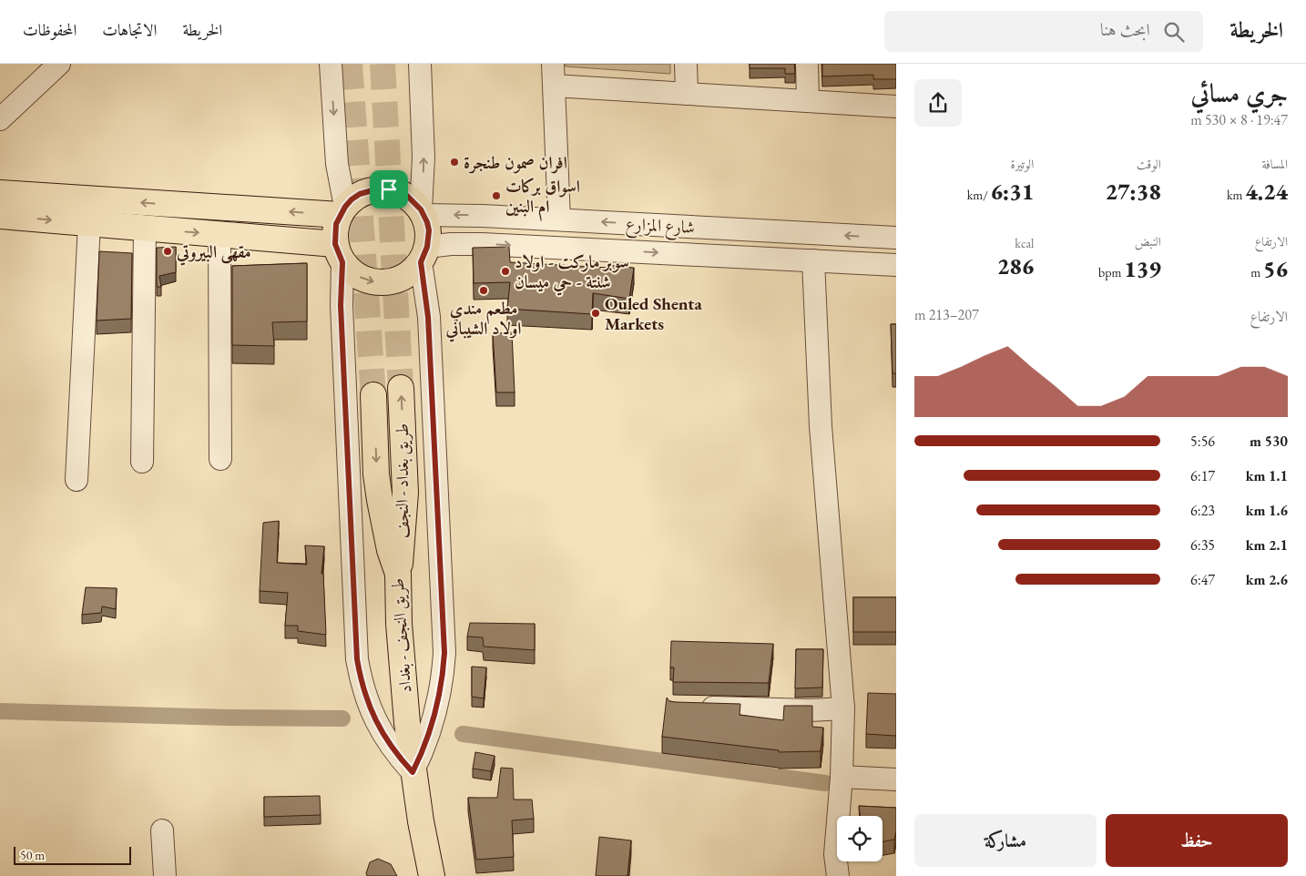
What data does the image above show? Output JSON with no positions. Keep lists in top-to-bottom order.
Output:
{
  "streets": {
    "main road": ["طريق بغداد - النجف", "طريق النجف - بغداد"],
    "street": ["شارع المزارع"]
  },
  "crossings": [
    ["شارع المزارع", "طريق بغداد - النجف"],
    ["طريق بغداد - النجف", "طريق النجف - بغداد"]
  ],
  "one_way": ["طريق النجف - بغداد"],
  "places": [
    "افران صمون طنجرة",
    "اسواق بركات ام البنين",
    "مقهى البيروتي",
    "سوبر ماركت - اولاد شنتة - حي ميسان",
    "مطعم مندي اولاد الشيباني",
    "Ouled Shenta Markets"
  ],
  "scale_bar": "50 m",
  "page": {
    "header": "الخريطة",
    "search": "ابحث هنا",
    "nav": ["الخريطة", "الاتجاهات", "المحفوظات"],
    "heading": ["جري مسائي", "19:47 · 8 × 530 m"],
    "stats": [
      ["المسافة", "4.24 km"],
      ["الوقت", "27:38"],
      ["الوتيرة", "6:31 /km"],
      ["الارتفاع", "56 m"],
      ["النبض", "139 bpm"],
      ["kcal", "286"]
    ],
    "chart": ["الارتفاع", "207–213 m"],
    "list": [
      {
        "name": "530 m",
        "note": "5:56"
      },
      {
        "name": "1.1 km",
        "note": "6:17"
      },
      {
        "name": "1.6 km",
        "note": "6:23"
      },
      {
        "name": "2.1 km",
        "note": "6:35"
      },
      {
        "name": "2.6 km",
        "note": "6:47"
      }
    ],
    "buttons": ["حفظ", "مشاركة"],
    "scale": "50 m"
  }
}
